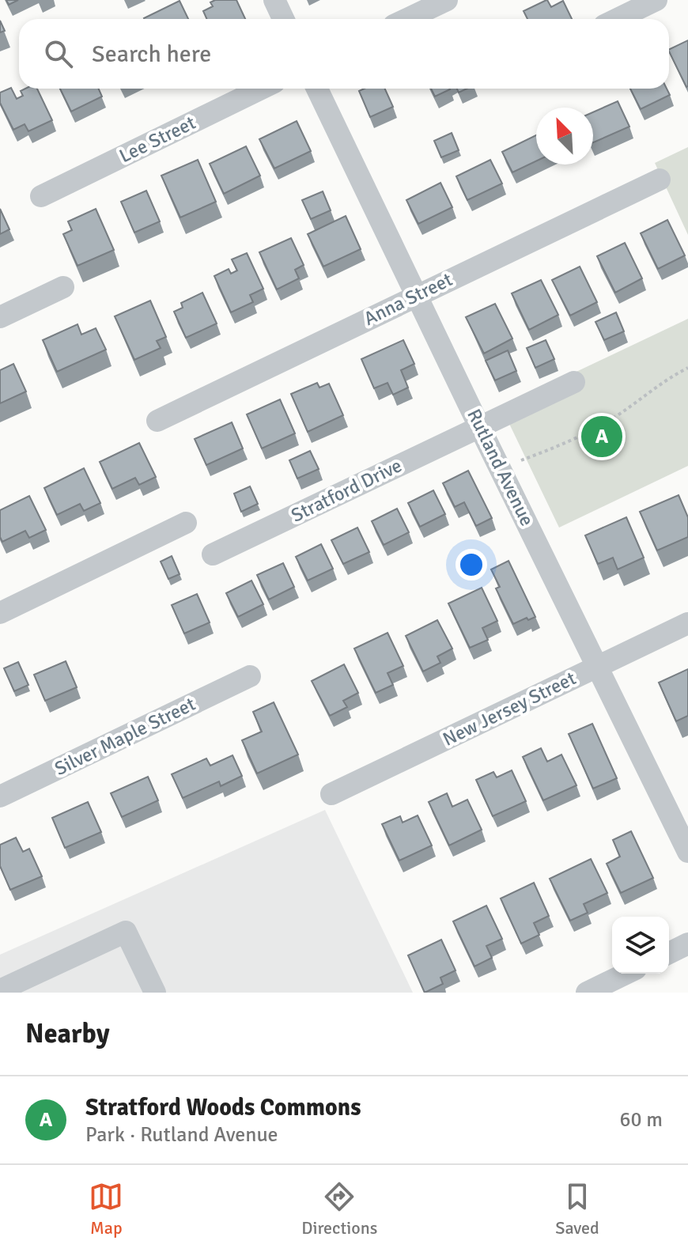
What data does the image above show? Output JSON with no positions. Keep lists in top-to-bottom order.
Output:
{
  "streets": {
    "street": [
      "Lee Street",
      "Anna Street",
      "Rutland Avenue",
      "Stratford Drive",
      "New Jersey Street",
      "Silver Maple Street"
    ]
  },
  "crossings": [
    ["Anna Street", "Rutland Avenue"],
    ["Rutland Avenue", "Stratford Drive"],
    ["Rutland Avenue", "New Jersey Street"]
  ],
  "north": "top left",
  "page": {
    "search": "Search here",
    "pins": "A",
    "heading": "Nearby",
    "list": [
      {
        "mark": "A",
        "name": "Stratford Woods Commons",
        "note": "Park · Rutland Avenue",
        "value": "60 m"
      }
    ],
    "nav": ["Map", "Directions", "Saved"]
  }
}
